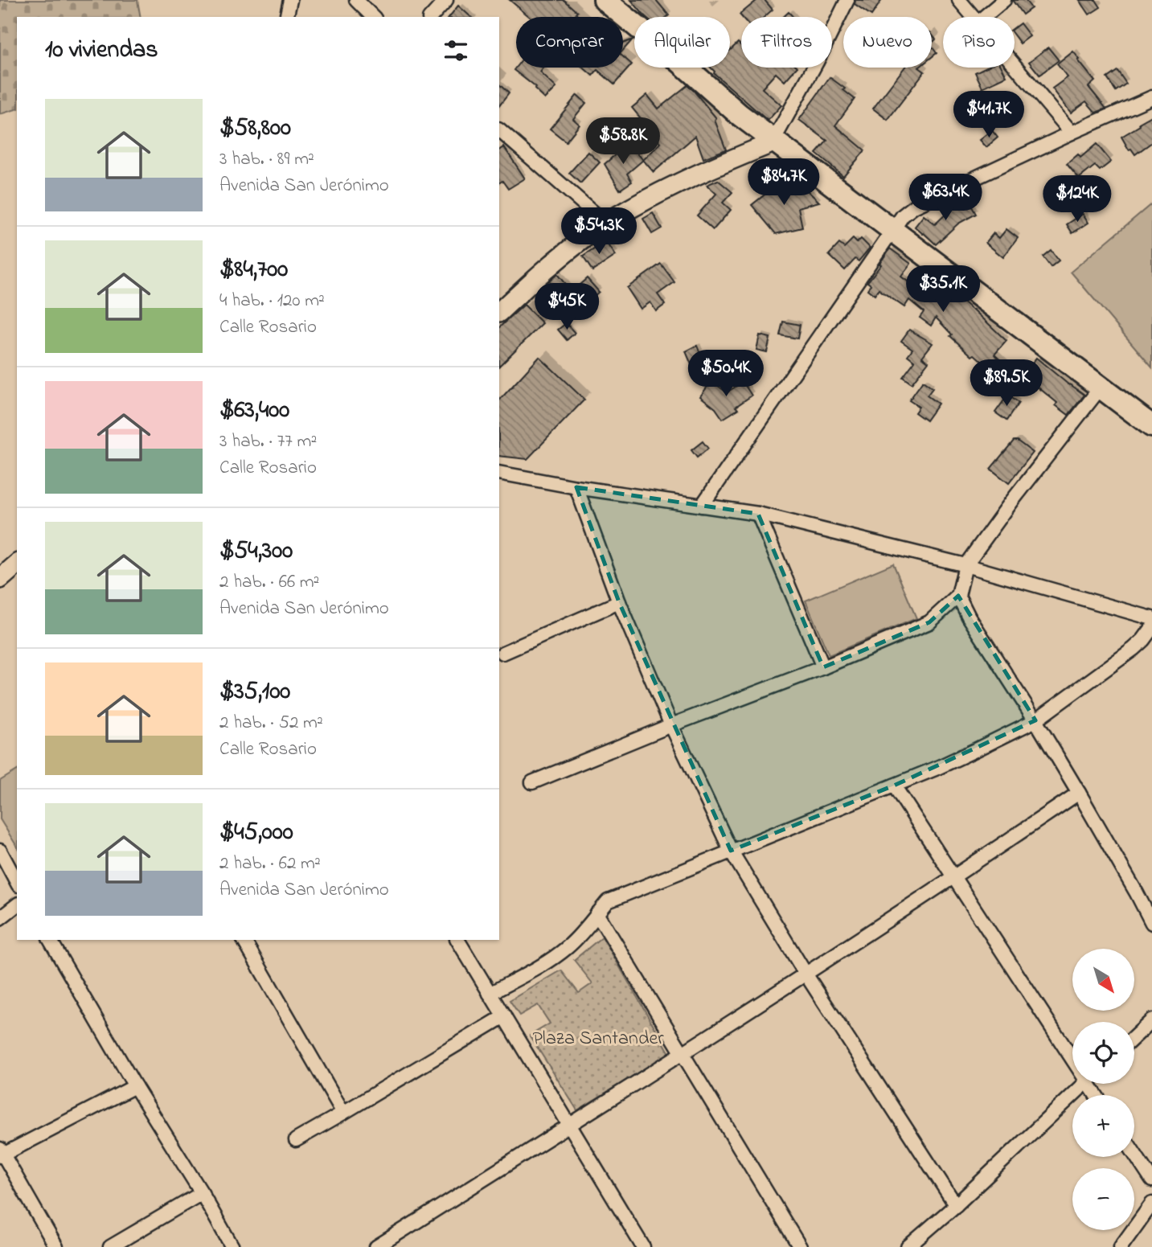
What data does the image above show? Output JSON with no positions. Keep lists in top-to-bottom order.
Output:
{
  "parks": ["Plaza Santander"],
  "north": "bottom right",
  "page": {
    "chip": [
      "Comprar",
      "Alquilar",
      "Filtros",
      "Nuevo",
      "Piso"
    ],
    "heading": "10 viviendas",
    "list": [
      {
        "name": "$58,800",
        "note": "3 hab. · 89 m² · Avenida San Jerónimo"
      },
      {
        "name": "$84,700",
        "note": "4 hab. · 120 m² · Calle Rosario"
      },
      {
        "name": "$63,400",
        "note": "3 hab. · 77 m² · Calle Rosario"
      },
      {
        "name": "$54,300",
        "note": "2 hab. · 66 m² · Avenida San Jerónimo"
      },
      {
        "name": "$35,100",
        "note": "2 hab. · 52 m² · Calle Rosario"
      },
      {
        "name": "$45,000",
        "note": "2 hab. · 62 m² · Avenida San Jerónimo"
      }
    ],
    "price": [
      "$41.7K",
      "$58.8K",
      "$84.7K",
      "$63.4K",
      "$124K",
      "$54.3K",
      "$35.1K",
      "$45K",
      "$50.4K",
      "$89.5K"
    ],
    "map_buttons": ["+", "−"]
  }
}
